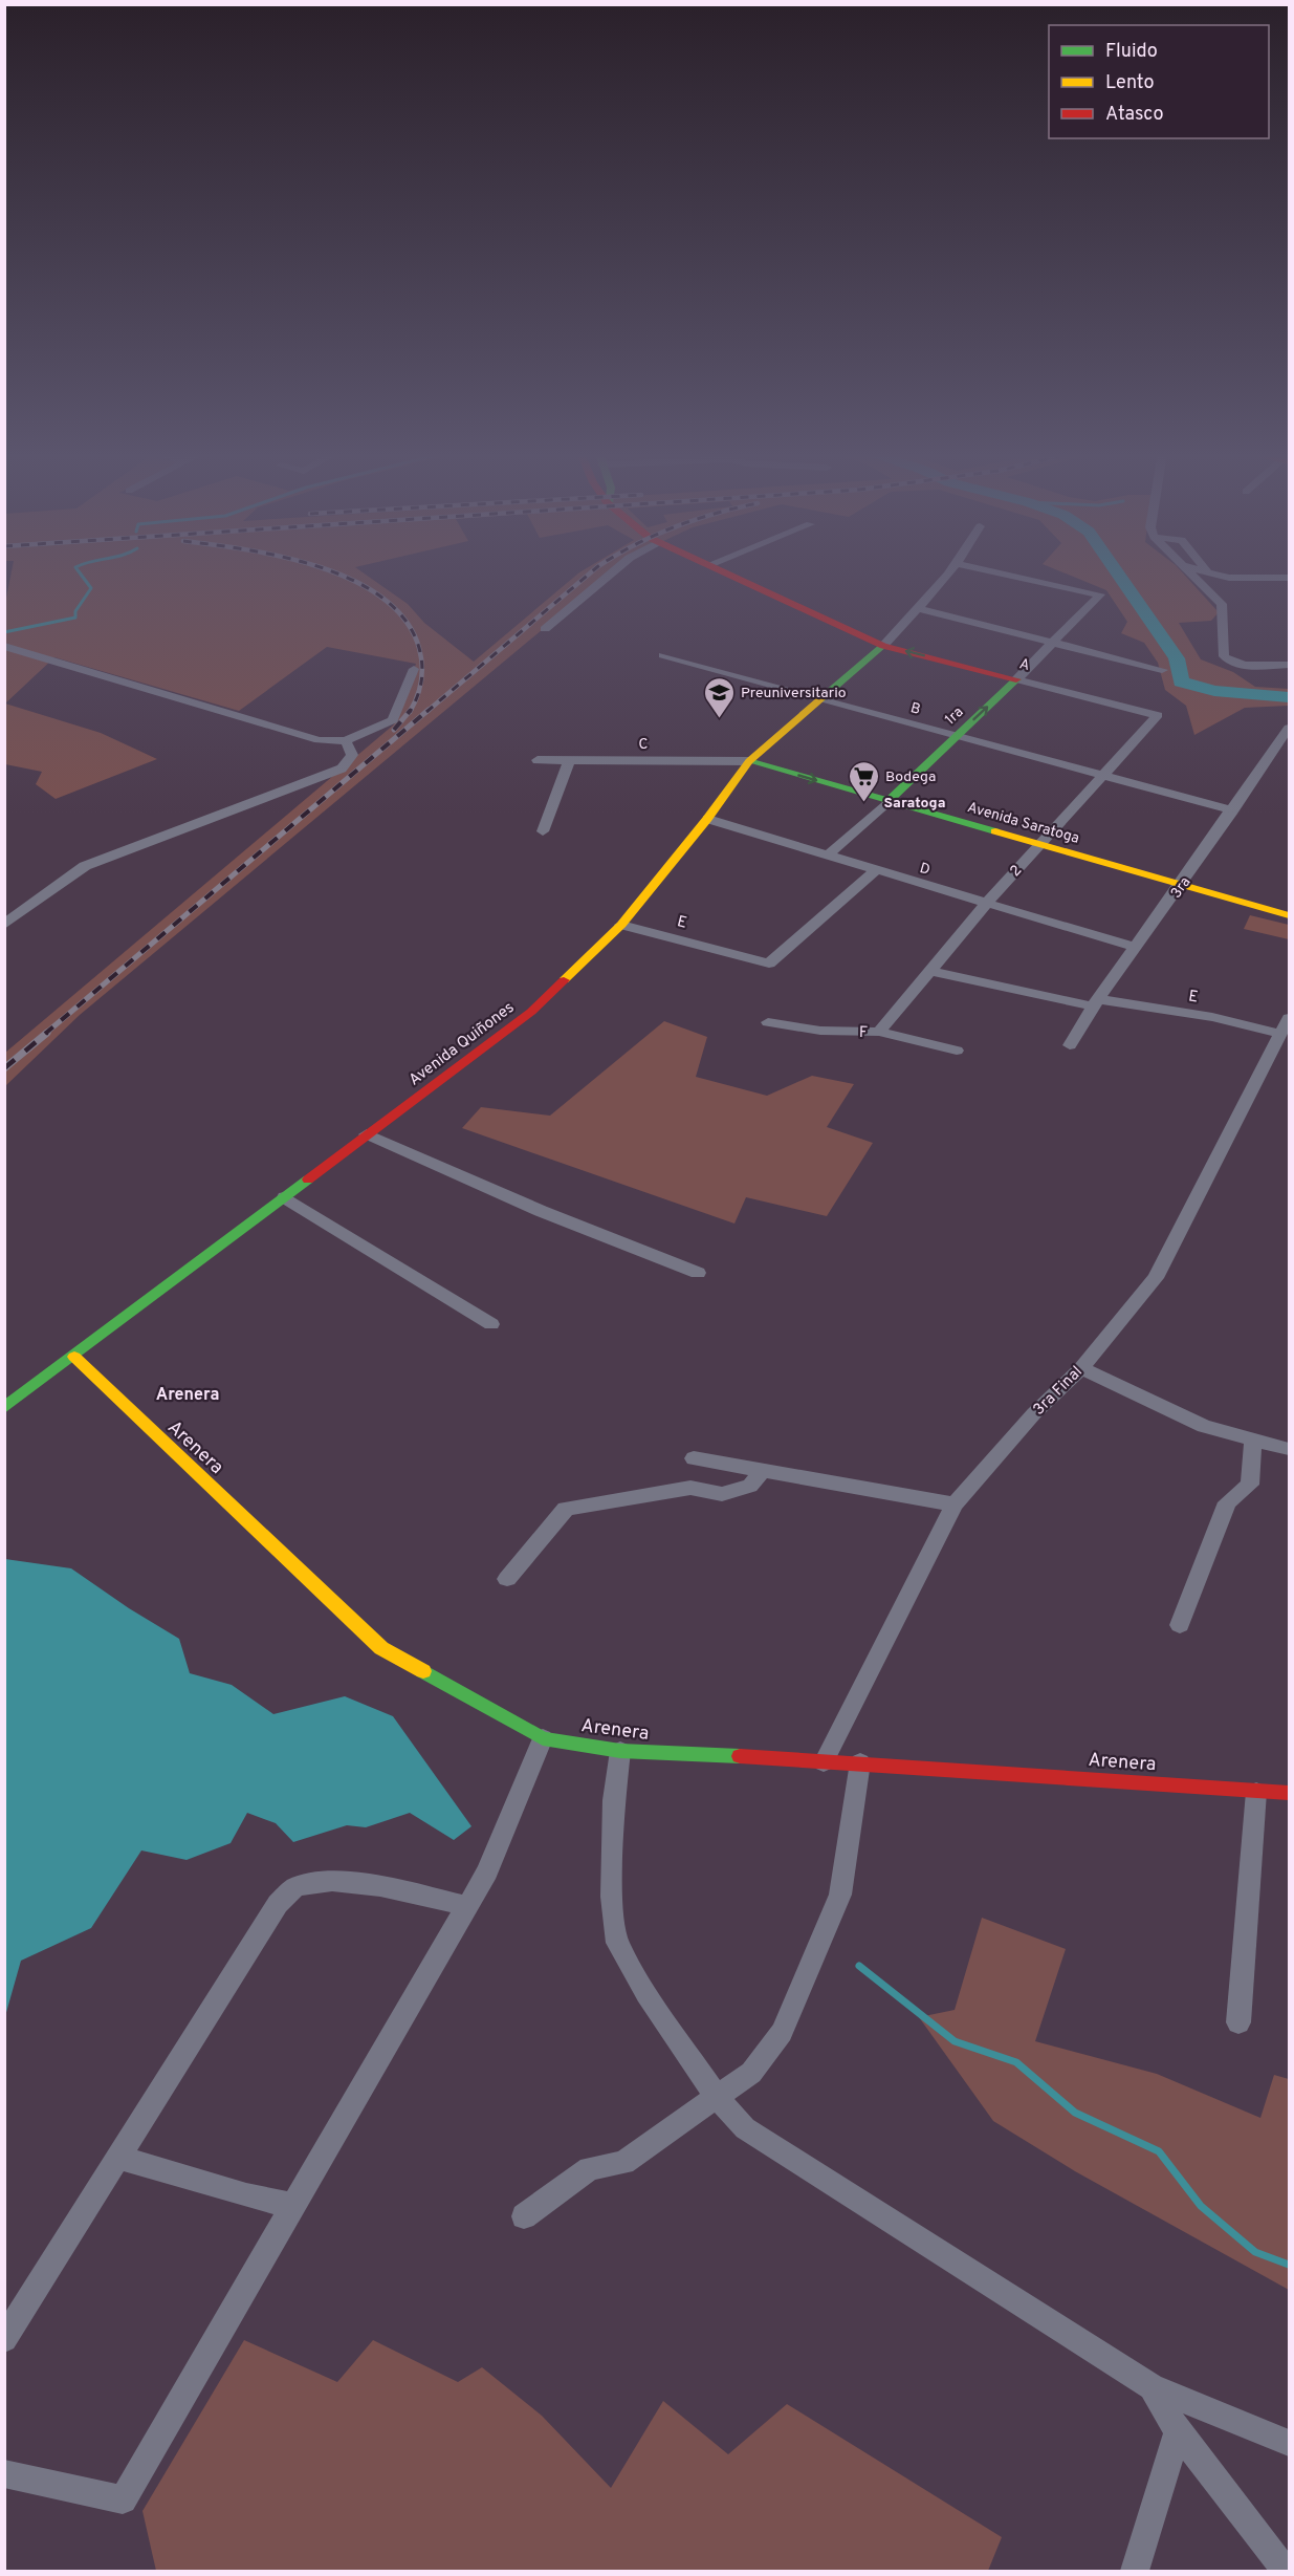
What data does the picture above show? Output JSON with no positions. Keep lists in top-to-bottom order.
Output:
{
  "streets": {
    "main road": [
      "A",
      "1ra",
      "Avenida Saratoga",
      "Avenida Quiñones",
      "Arenera"
    ],
    "street": [
      "B",
      "C",
      "D",
      "2",
      "3ra",
      "E",
      "F",
      "3ra Final"
    ]
  },
  "crossings": [
    ["A", "1ra"],
    ["A", "2"],
    ["A", "Avenida Quiñones"],
    ["B", "1ra"],
    ["B", "2"],
    ["B", "3ra"],
    ["B", "Avenida Quiñones"],
    ["1ra", "Avenida Saratoga"],
    ["1ra", "D"],
    ["C", "Avenida Saratoga"],
    ["C", "Avenida Quiñones"],
    ["Avenida Saratoga", "2"],
    ["Avenida Saratoga", "3ra"],
    ["Avenida Saratoga", "Avenida Quiñones"],
    ["D", "2"],
    ["D", "3ra"],
    ["D", "E"],
    ["D", "Avenida Quiñones"],
    ["2", "E"],
    ["2", "F"],
    ["3ra", "E"],
    ["E", "Avenida Quiñones"],
    ["E", "3ra Final"],
    ["Avenida Quiñones", "Arenera"],
    ["3ra Final", "Arenera"]
  ],
  "districts": ["Saratoga", "Arenera"],
  "places": {
    "school or university": ["Preuniversitario"],
    "supermarket": ["Bodega"]
  },
  "legend": ["Fluido", "Lento", "Atasco"]
}
